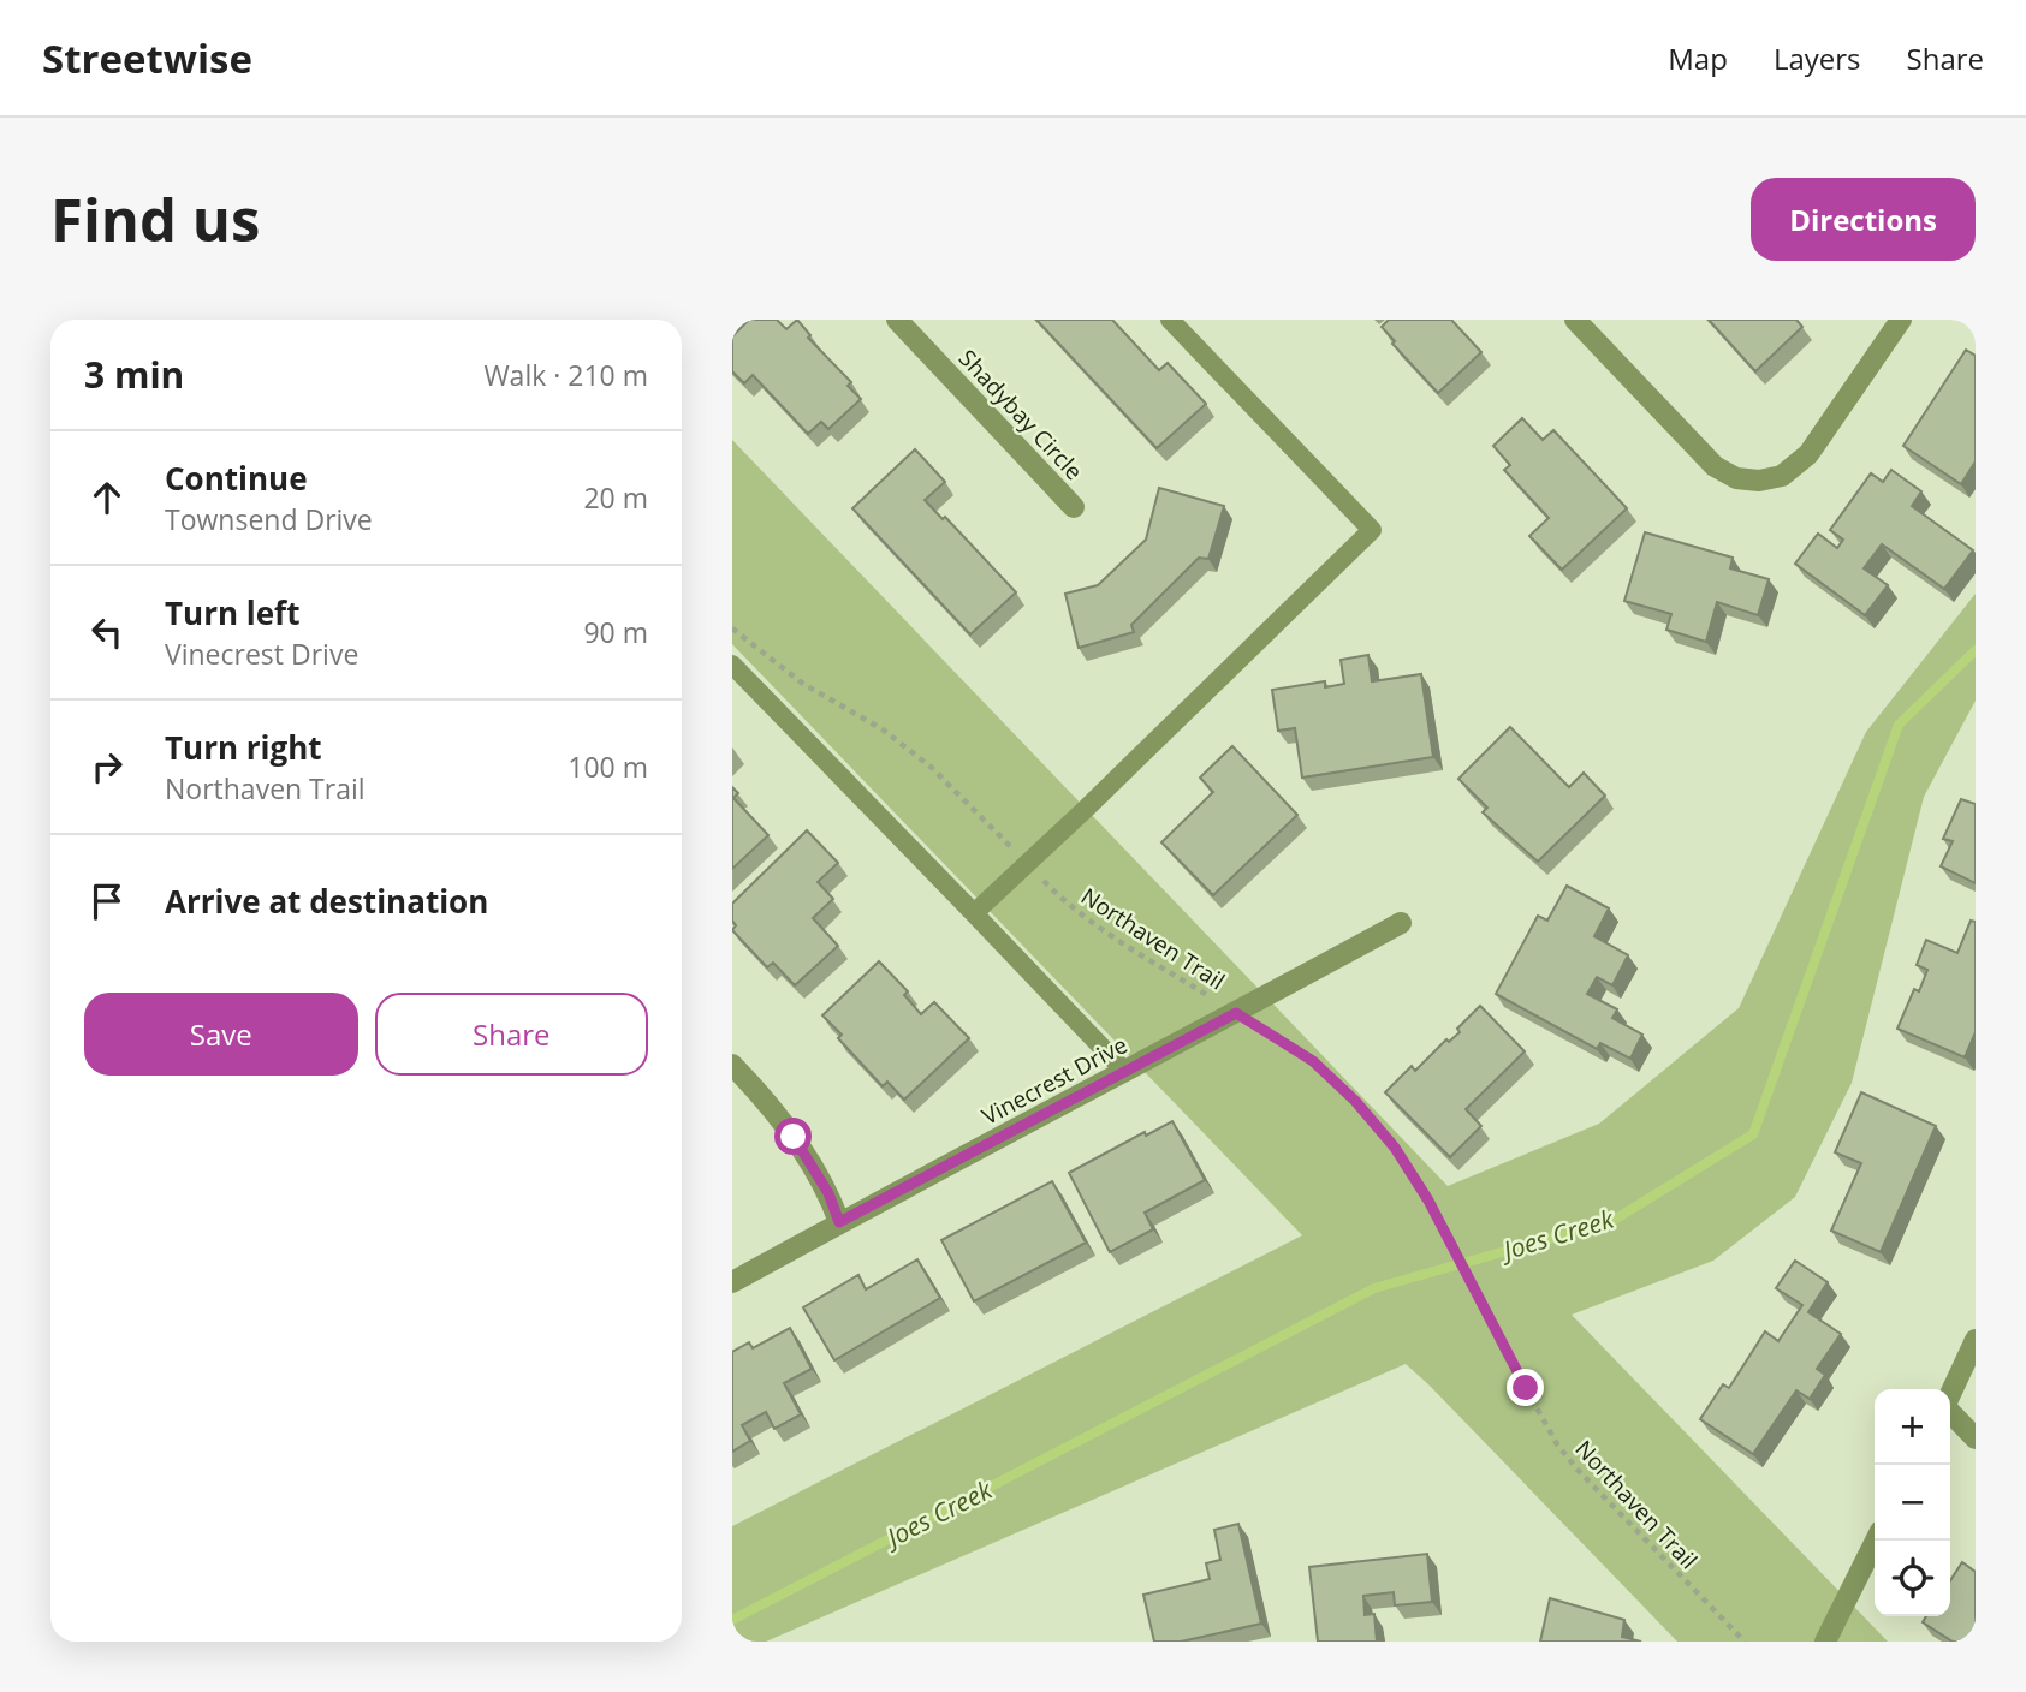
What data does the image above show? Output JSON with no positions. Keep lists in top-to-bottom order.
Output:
{
  "streets": {
    "street": ["Shadybay Circle", "Vinecrest Drive"],
    "path": ["Northaven Trail"]
  },
  "crossings": [
    ["Northaven Trail", "Vinecrest Drive"]
  ],
  "water": ["Joes Creek"],
  "page": {
    "header": "Streetwise",
    "nav": ["Map", "Layers", "Share"],
    "buttons": [
      "Directions",
      ["Save", "Share"]
    ],
    "title": "Find us",
    "heading": ["3 min", "Walk · 210 m"],
    "list": [
      ["Continue", "Townsend Drive", "20 m"],
      ["Turn left", "Vinecrest Drive", "90 m"],
      ["Turn right", "Northaven Trail", "100 m"],
      "Arrive at destination"
    ],
    "map_buttons": ["+", "−"]
  }
}
